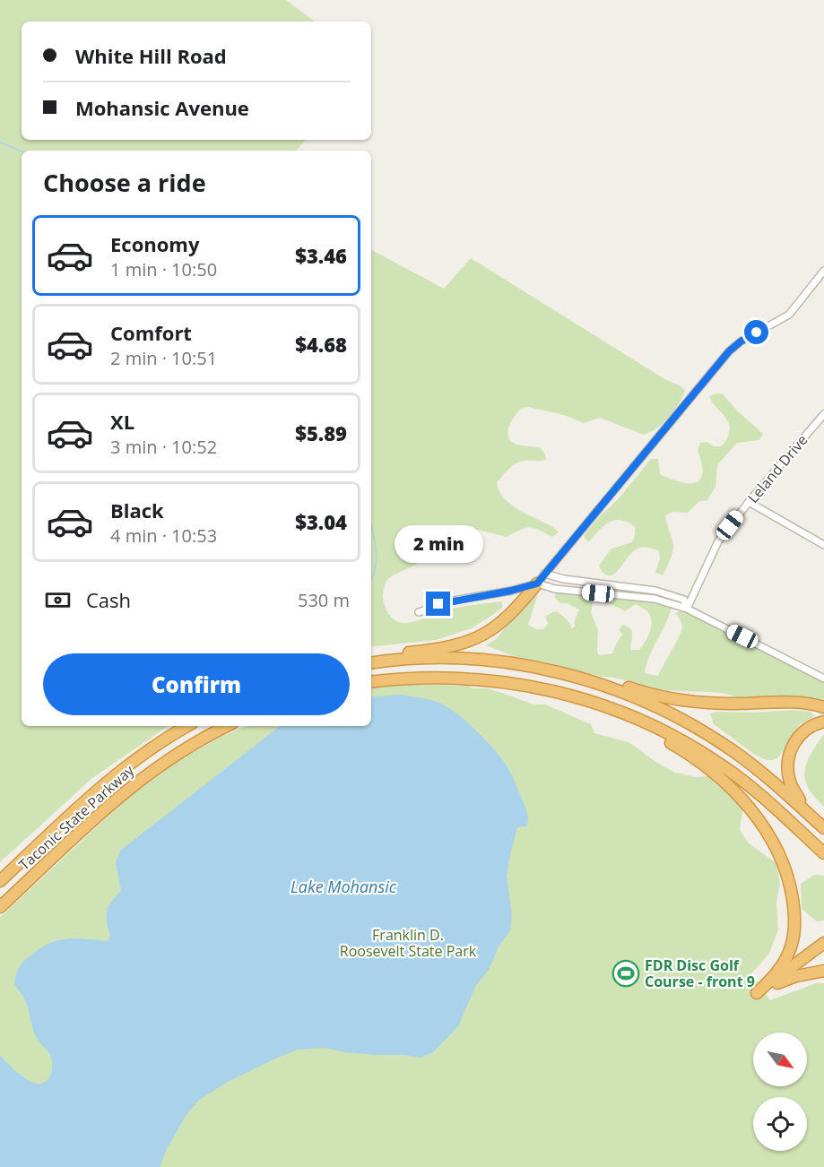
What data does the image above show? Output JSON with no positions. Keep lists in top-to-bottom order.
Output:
{
  "streets": {
    "highway": ["Taconic State Parkway"],
    "street": ["Leland Drive"]
  },
  "water": ["Lake Mohansic"],
  "parks": ["Franklin D. Roosevelt State Park"],
  "places": {
    "sports": ["FDR Disc Golf Course - front 9"]
  },
  "north": "bottom right",
  "page": {
    "banner": ["White Hill Road", "Mohansic Avenue"],
    "heading": "Choose a ride",
    "list": [
      {
        "name": "Economy",
        "note": "1 min · 10:50",
        "value": "$3.46"
      },
      {
        "name": "Comfort",
        "note": "2 min · 10:51",
        "value": "$4.68"
      },
      {
        "name": "XL",
        "note": "3 min · 10:52",
        "value": "$5.89"
      },
      {
        "name": "Black",
        "note": "4 min · 10:53",
        "value": "$3.04"
      }
    ],
    "bubble": "2 min",
    "pay": ["Cash", "530 m"],
    "buttons": "Confirm"
  }
}
